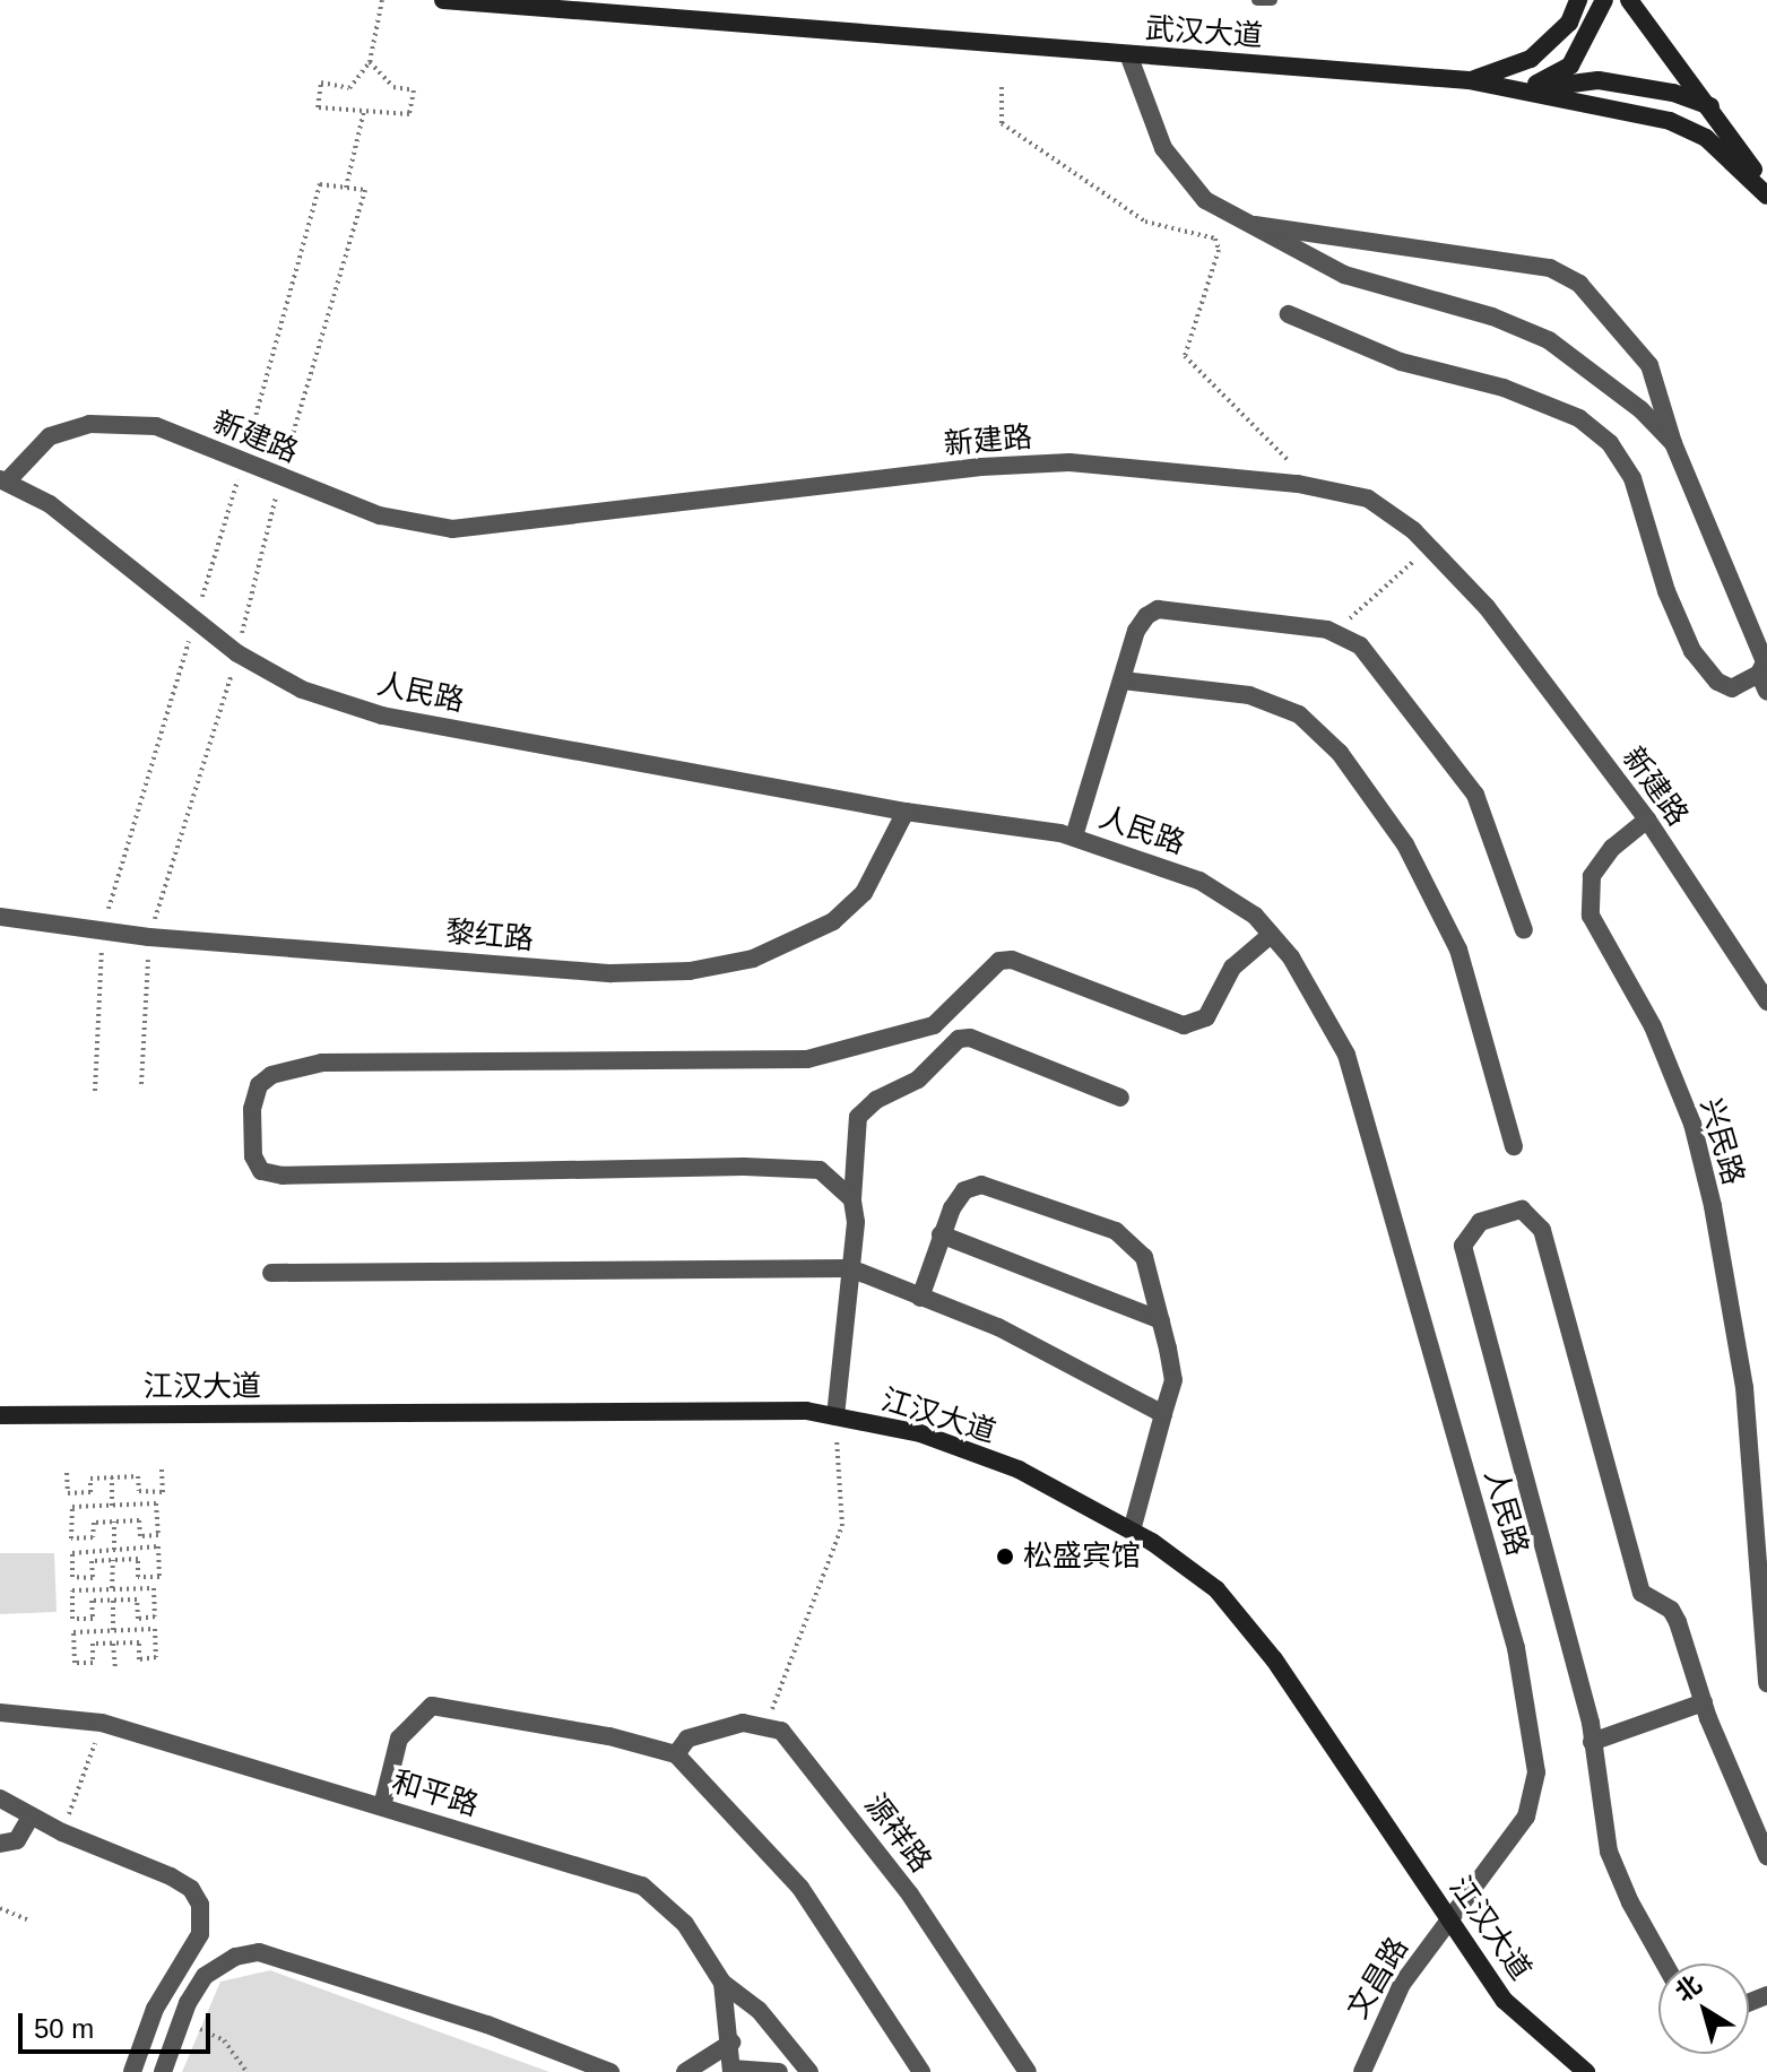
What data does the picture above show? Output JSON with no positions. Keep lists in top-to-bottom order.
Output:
{
  "streets": {
    "main road": ["武汉大道", "江汉大道"],
    "street": [
      "新建路",
      "人民路",
      "黎红路",
      "兴民路",
      "和平路",
      "源祥路",
      "文昌路"
    ]
  },
  "crossings": [
    ["新建路", "人民路"],
    ["新建路", "兴民路"],
    ["人民路", "黎红路"],
    ["人民路", "江汉大道"],
    ["人民路", "文昌路"],
    ["江汉大道", "文昌路"]
  ],
  "places": ["松盛宾馆"],
  "scale_bar": "50 m",
  "north": "top left"
}
